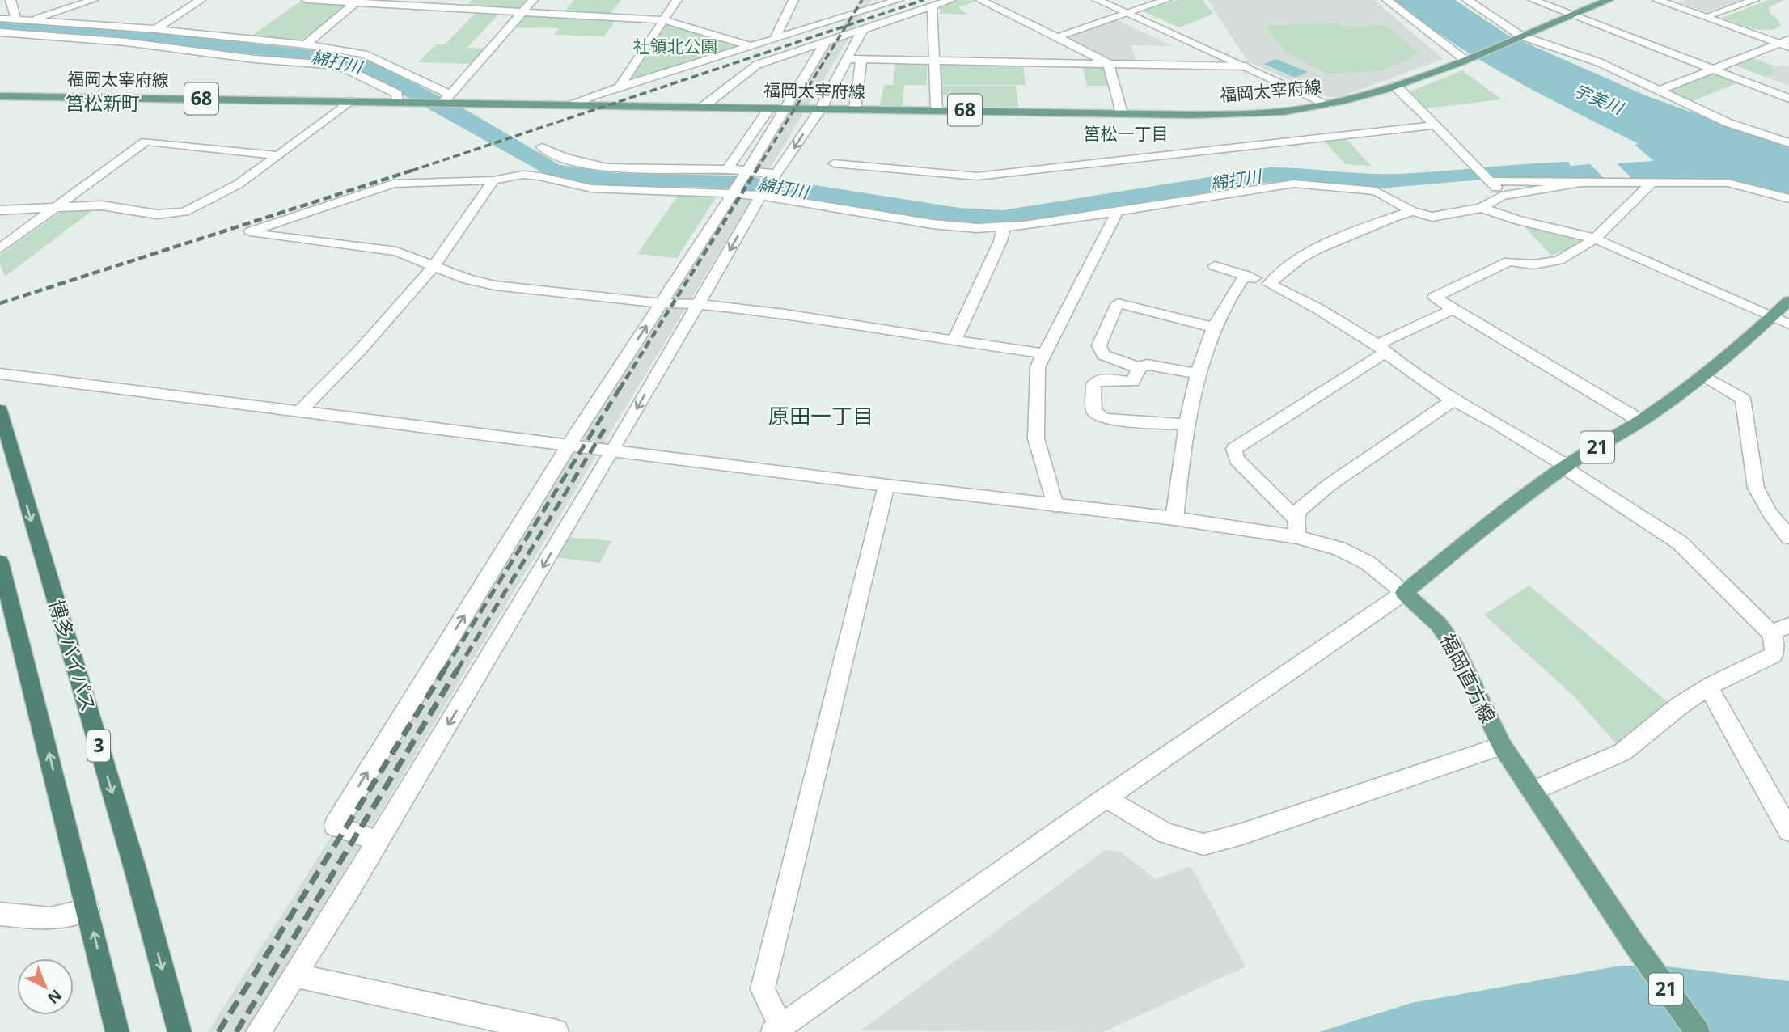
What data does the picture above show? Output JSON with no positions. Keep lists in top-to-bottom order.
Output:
{
  "streets": {
    "highway": ["博多バイパス", "3"],
    "main road": [
      "福岡太宰府線",
      "68",
      "21",
      "福岡直方線"
    ]
  },
  "crossings": [
    ["21", "福岡直方線"]
  ],
  "districts": ["筥松新町", "筥松一丁目", "原田一丁目"],
  "water": ["綿打川", "宇美川"],
  "parks": ["社領北公園"],
  "north": "bottom right"
}
